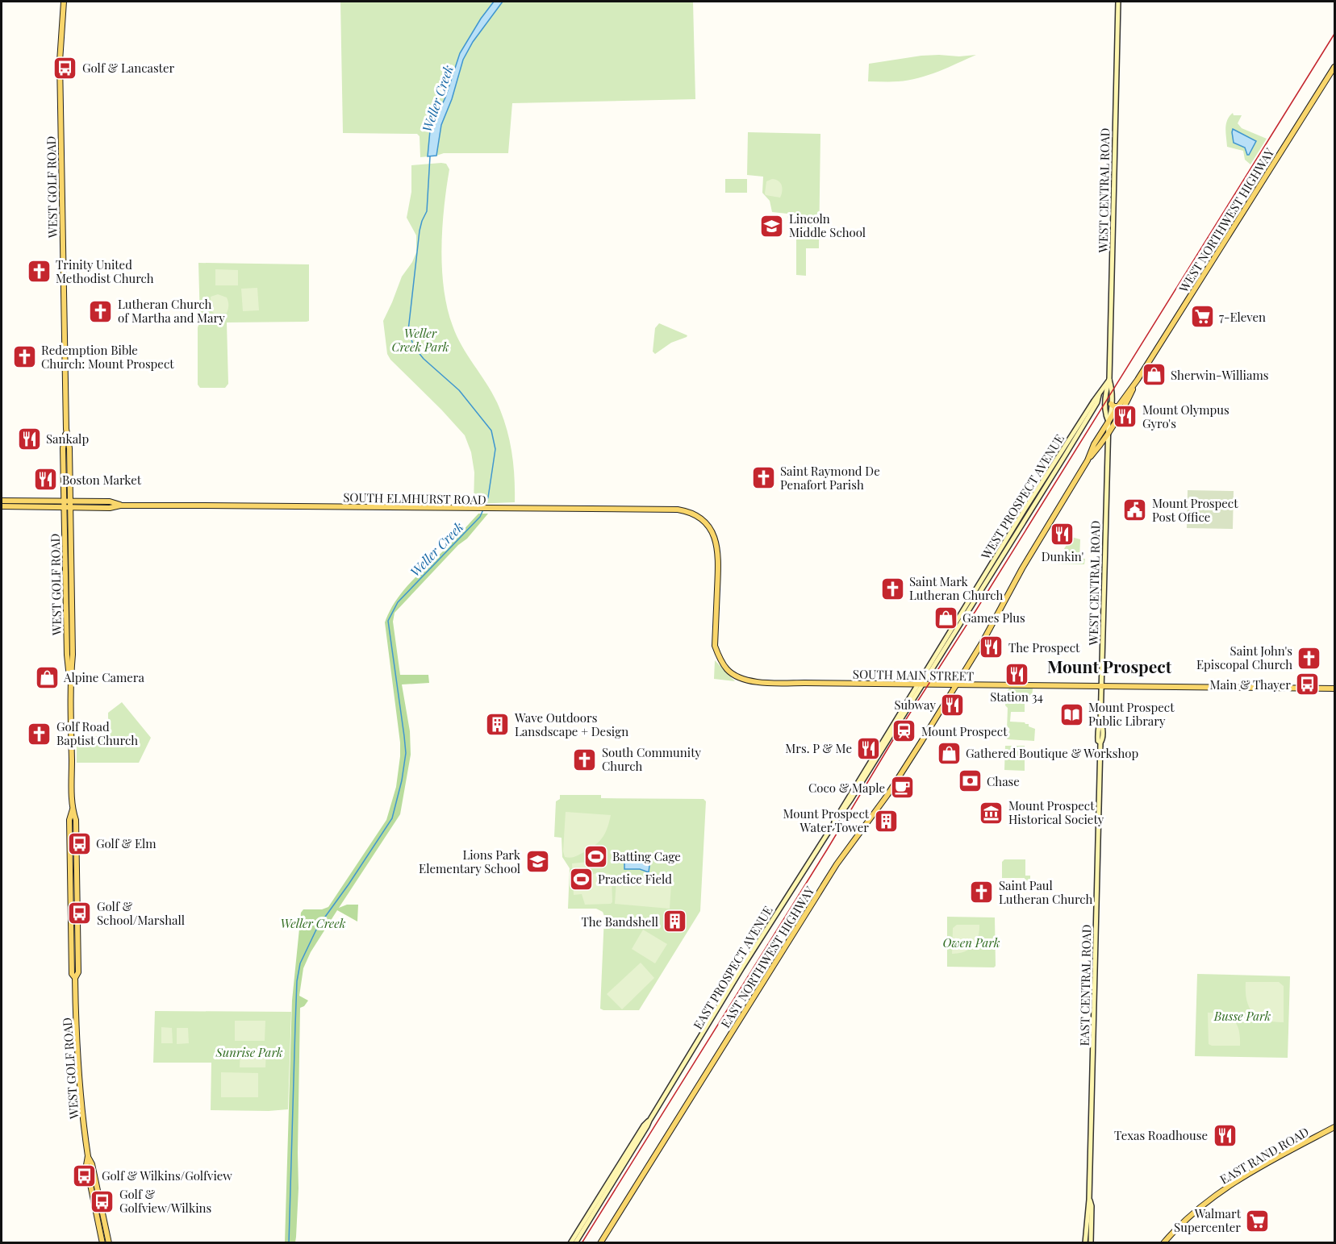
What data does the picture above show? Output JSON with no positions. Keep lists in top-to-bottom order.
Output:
{
  "streets": {
    "main road": [
      "WEST GOLF ROAD",
      "WEST NORTHWEST HIGHWAY",
      "SOUTH ELMHURST ROAD",
      "SOUTH MAIN STREET",
      "EAST NORTHWEST HIGHWAY",
      "EAST RAND ROAD"
    ],
    "street": [
      "WEST CENTRAL ROAD",
      "WEST PROSPECT AVENUE",
      "EAST PROSPECT AVENUE",
      "EAST CENTRAL ROAD"
    ]
  },
  "crossings": [
    ["WEST GOLF ROAD", "SOUTH ELMHURST ROAD"],
    ["WEST CENTRAL ROAD", "WEST NORTHWEST HIGHWAY"],
    ["WEST CENTRAL ROAD", "WEST PROSPECT AVENUE"],
    ["WEST CENTRAL ROAD", "SOUTH MAIN STREET"],
    ["WEST CENTRAL ROAD", "EAST CENTRAL ROAD"],
    ["WEST NORTHWEST HIGHWAY", "SOUTH MAIN STREET"],
    ["WEST NORTHWEST HIGHWAY", "EAST NORTHWEST HIGHWAY"],
    ["WEST PROSPECT AVENUE", "SOUTH MAIN STREET"],
    ["WEST PROSPECT AVENUE", "EAST PROSPECT AVENUE"],
    ["SOUTH ELMHURST ROAD", "SOUTH MAIN STREET"],
    ["SOUTH MAIN STREET", "EAST NORTHWEST HIGHWAY"],
    ["SOUTH MAIN STREET", "EAST PROSPECT AVENUE"],
    ["SOUTH MAIN STREET", "EAST CENTRAL ROAD"]
  ],
  "districts": ["Mount Prospect"],
  "water": ["Weller Creek"],
  "parks": [
    "Weller Creek Park",
    "Weller Creek",
    "Owen Park",
    "Busse Park",
    "Sunrise Park"
  ],
  "places": {
    "bus stop": [
      "Golf & Lancaster",
      "Main & Thayer",
      "Golf & Elm",
      "Golf & School/Marshall",
      "Golf & Wilkins/Golfview",
      "Golf & Golfview/Wilkins"
    ],
    "school or university": ["Lincoln Middle School", "Lions Park Elementary School"],
    "church": [
      "Trinity United Methodist Church",
      "Lutheran Church of Martha and Mary",
      "Redemption Bible Church: Mount Prospect",
      "Saint Raymond De Penafort Parish",
      "Saint Mark Lutheran Church",
      "Saint John's Episcopal Church",
      "Golf Road Baptist Church",
      "South Community Church",
      "Saint Paul Lutheran Church"
    ],
    "supermarket": ["7-Eleven", "Walmart Supercenter"],
    "shop": [
      "Sherwin-Williams",
      "Games Plus",
      "Alpine Camera",
      "Gathered Boutique & Workshop"
    ],
    "restaurant": [
      "Mount Olympus Gyro's",
      "Sankalp",
      "Boston Market",
      "Dunkin'",
      "The Prospect",
      "Station 34",
      "Subway",
      "Mrs. P & Me",
      "Texas Roadhouse"
    ],
    "public building": ["Mount Prospect Post Office"],
    "library": ["Mount Prospect Public Library"],
    "building": ["Wave Outdoors Lansdscape + Design", "Mount Prospect Water Tower", "The Bandshell"],
    "station": ["Mount Prospect"],
    "bank": ["Chase"],
    "cafe": ["Coco & Maple"],
    "museum": ["Mount Prospect Historical Society"],
    "sports": ["Batting Cage", "Practice Field"]
  }
}
